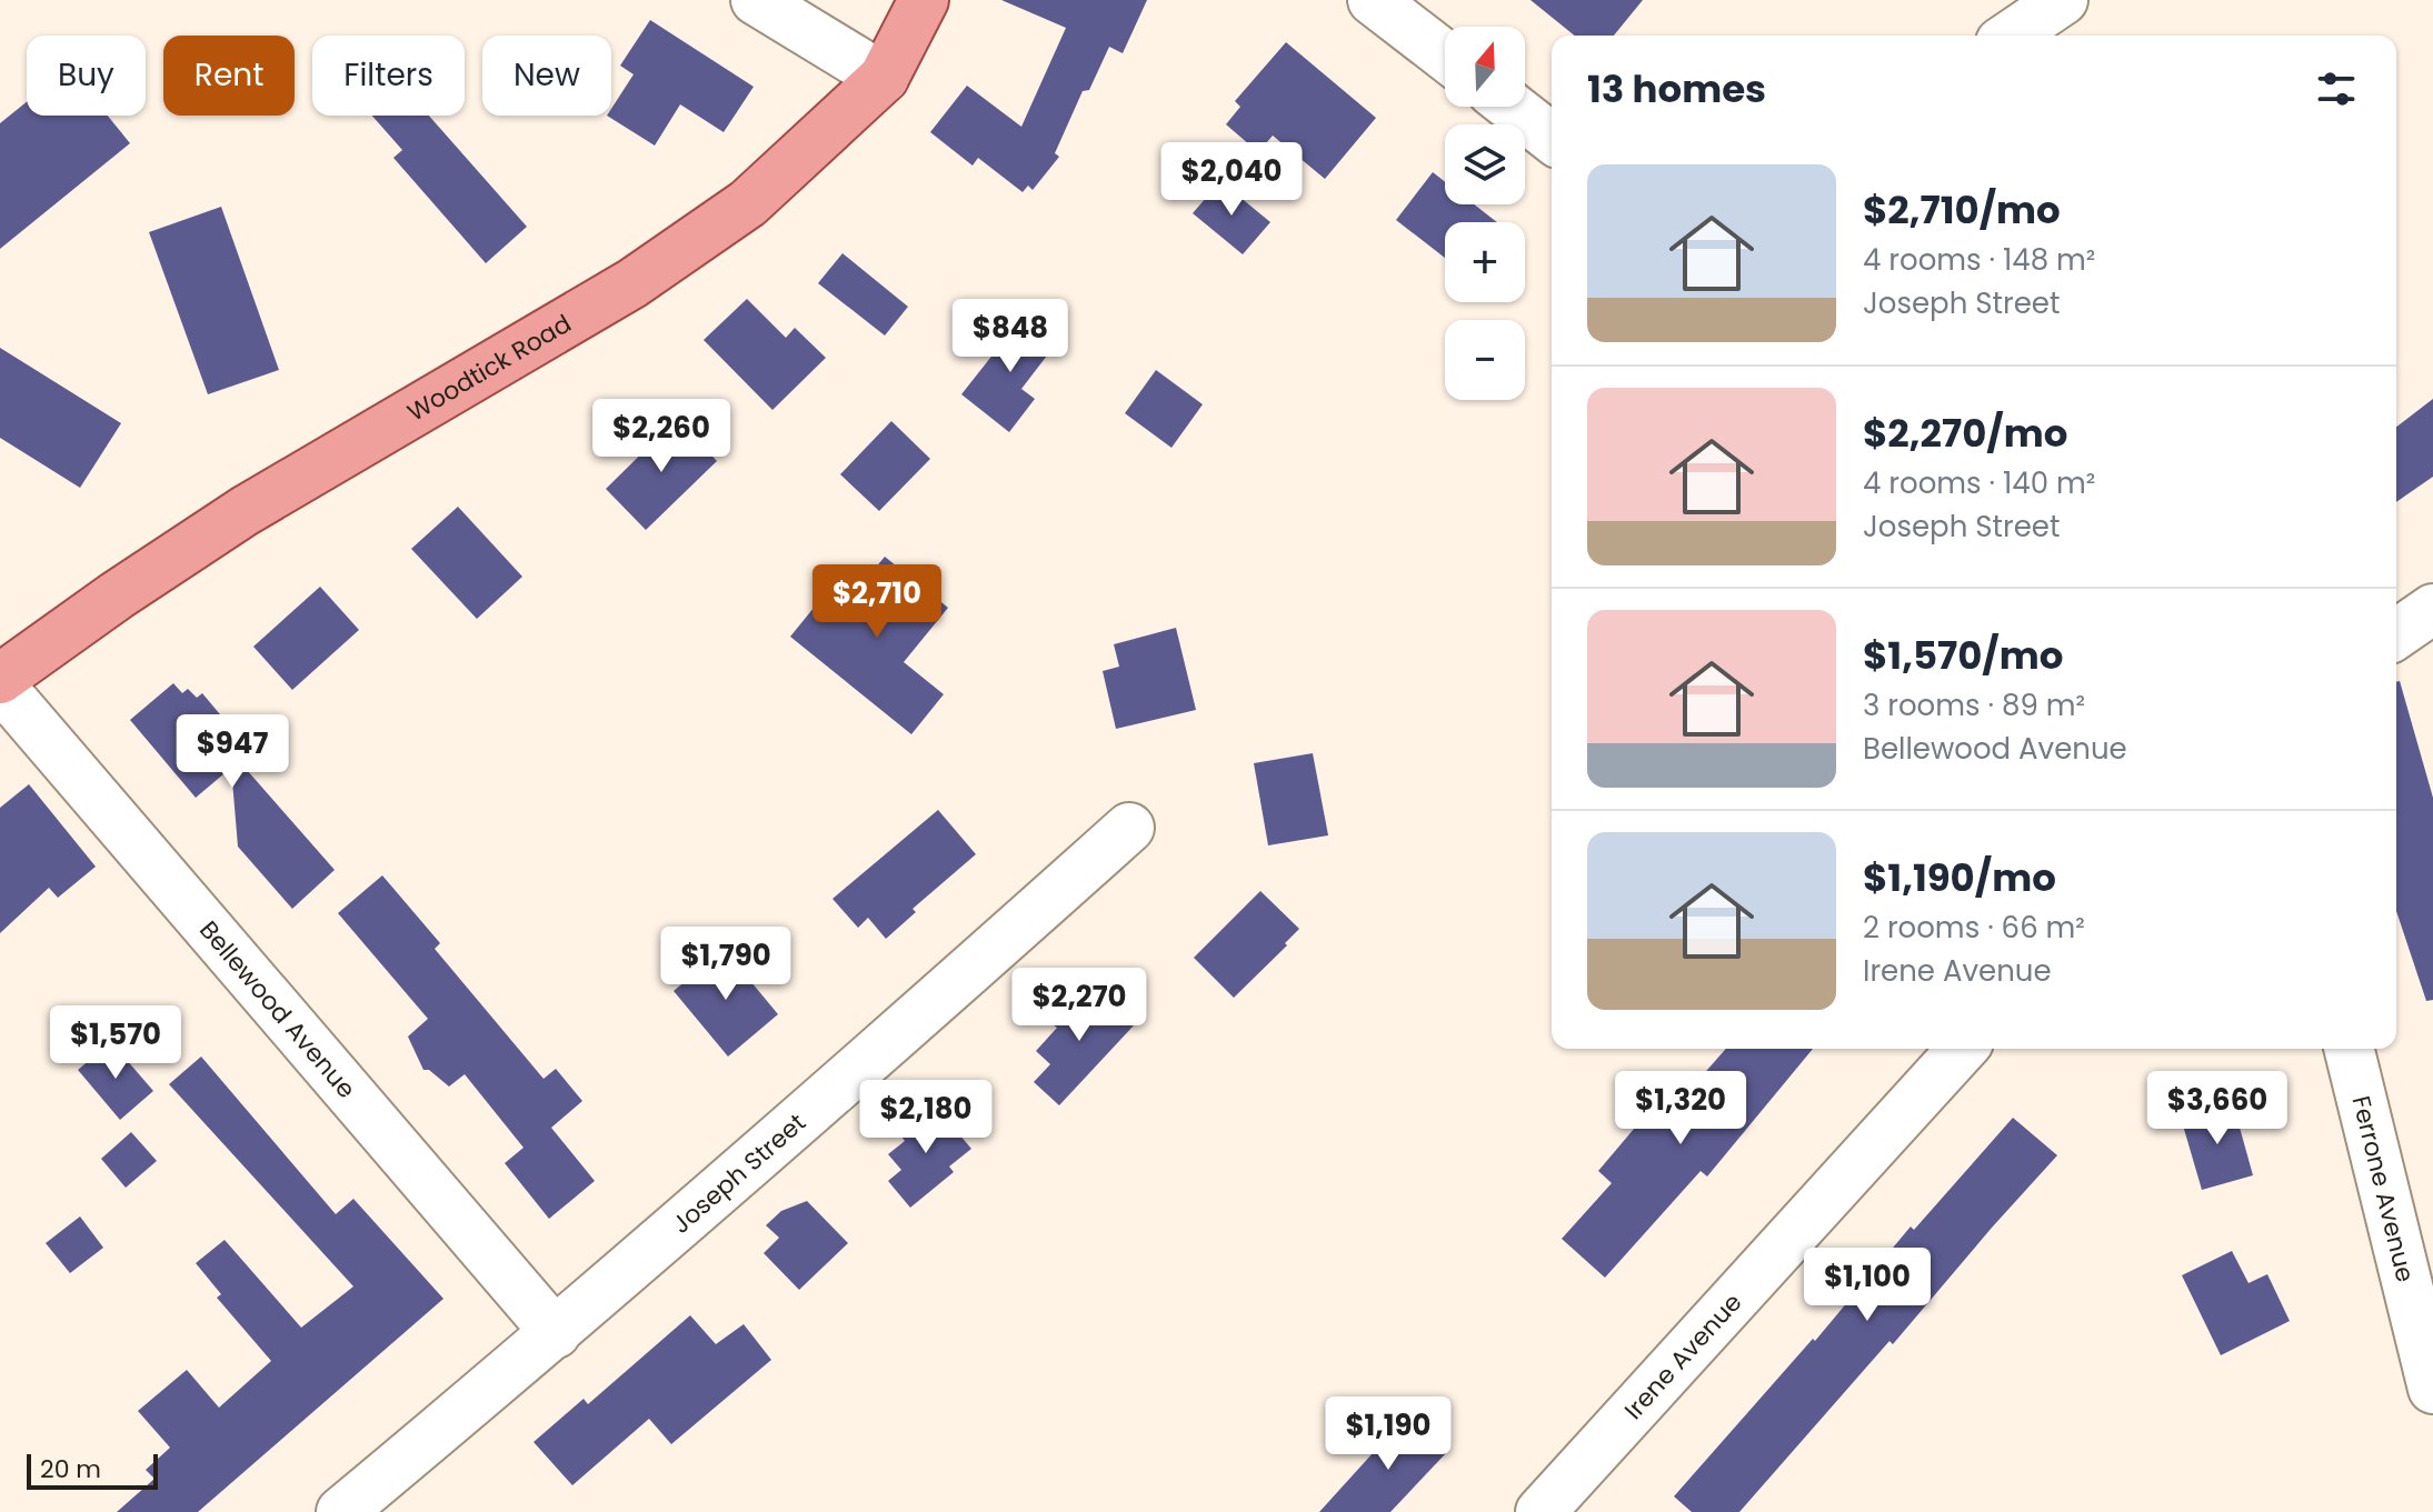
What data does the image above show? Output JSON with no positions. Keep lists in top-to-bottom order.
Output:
{
  "streets": {
    "main road": ["Woodtick Road"],
    "street": [
      "Bellewood Avenue",
      "Joseph Street",
      "Ferrone Avenue",
      "Irene Avenue"
    ]
  },
  "crossings": [
    ["Bellewood Avenue", "Joseph Street"]
  ],
  "scale_bar": "20 m",
  "north": "top",
  "page": {
    "map_buttons": ["+", "−"],
    "chip": [
      "Buy",
      "Rent",
      "Filters",
      "New"
    ],
    "heading": "13 homes",
    "price": [
      "$2,040",
      "$848",
      "$2,260",
      "$2,710",
      "$947",
      "$1,790",
      "$2,270",
      "$1,570",
      "$1,320",
      "$3,660",
      "$2,180",
      "$1,100",
      "$1,190"
    ],
    "list": [
      {
        "name": "$2,710/mo",
        "note": "4 rooms · 148 m² · Joseph Street"
      },
      {
        "name": "$2,270/mo",
        "note": "4 rooms · 140 m² · Joseph Street"
      },
      {
        "name": "$1,570/mo",
        "note": "3 rooms · 89 m² · Bellewood Avenue"
      },
      {
        "name": "$1,190/mo",
        "note": "2 rooms · 66 m² · Irene Avenue"
      }
    ],
    "scale": "20 m"
  }
}
